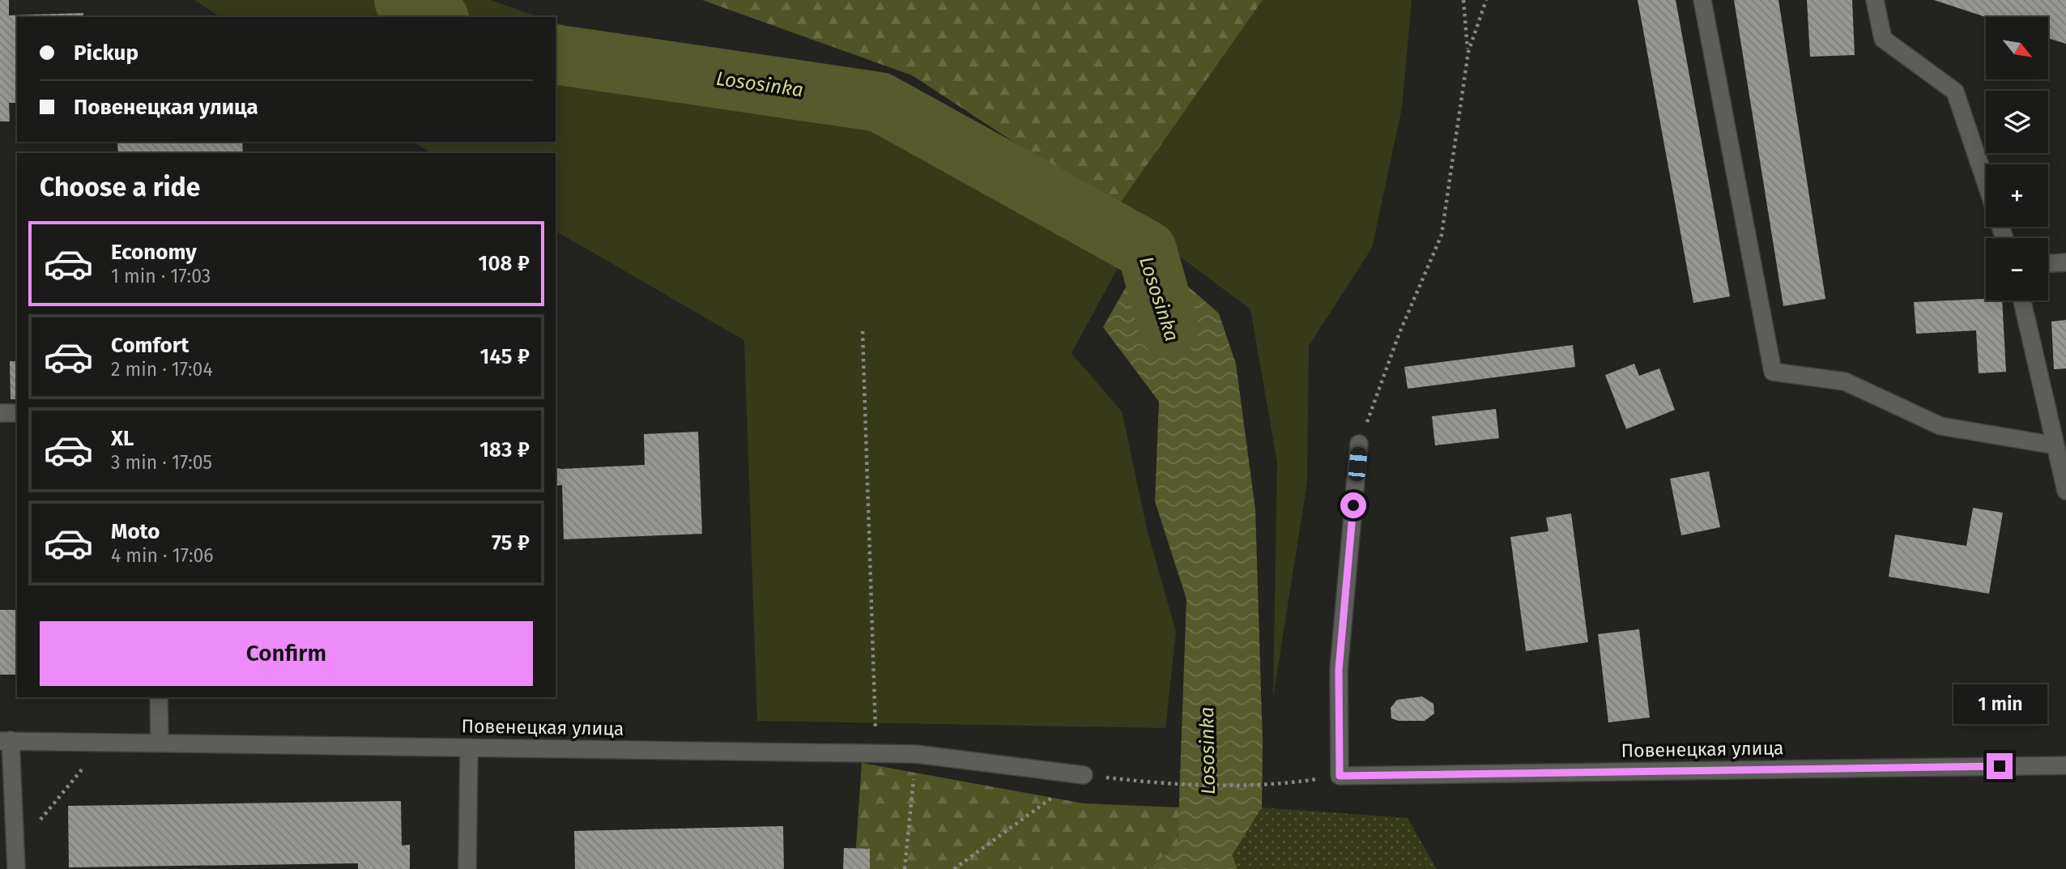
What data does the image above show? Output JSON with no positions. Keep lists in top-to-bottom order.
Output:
{
  "streets": {
    "street": ["Повенецкая улица"]
  },
  "water": ["Lososinka"],
  "north": "bottom right",
  "page": {
    "map_buttons": ["+", "−"],
    "banner": ["Pickup", "Повенецкая улица"],
    "heading": "Choose a ride",
    "list": [
      {
        "name": "Economy",
        "note": "1 min · 17:03",
        "value": "108 ₽"
      },
      {
        "name": "Comfort",
        "note": "2 min · 17:04",
        "value": "145 ₽"
      },
      {
        "name": "XL",
        "note": "3 min · 17:05",
        "value": "183 ₽"
      },
      {
        "name": "Moto",
        "note": "4 min · 17:06",
        "value": "75 ₽"
      }
    ],
    "buttons": "Confirm",
    "bubble": "1 min"
  }
}
